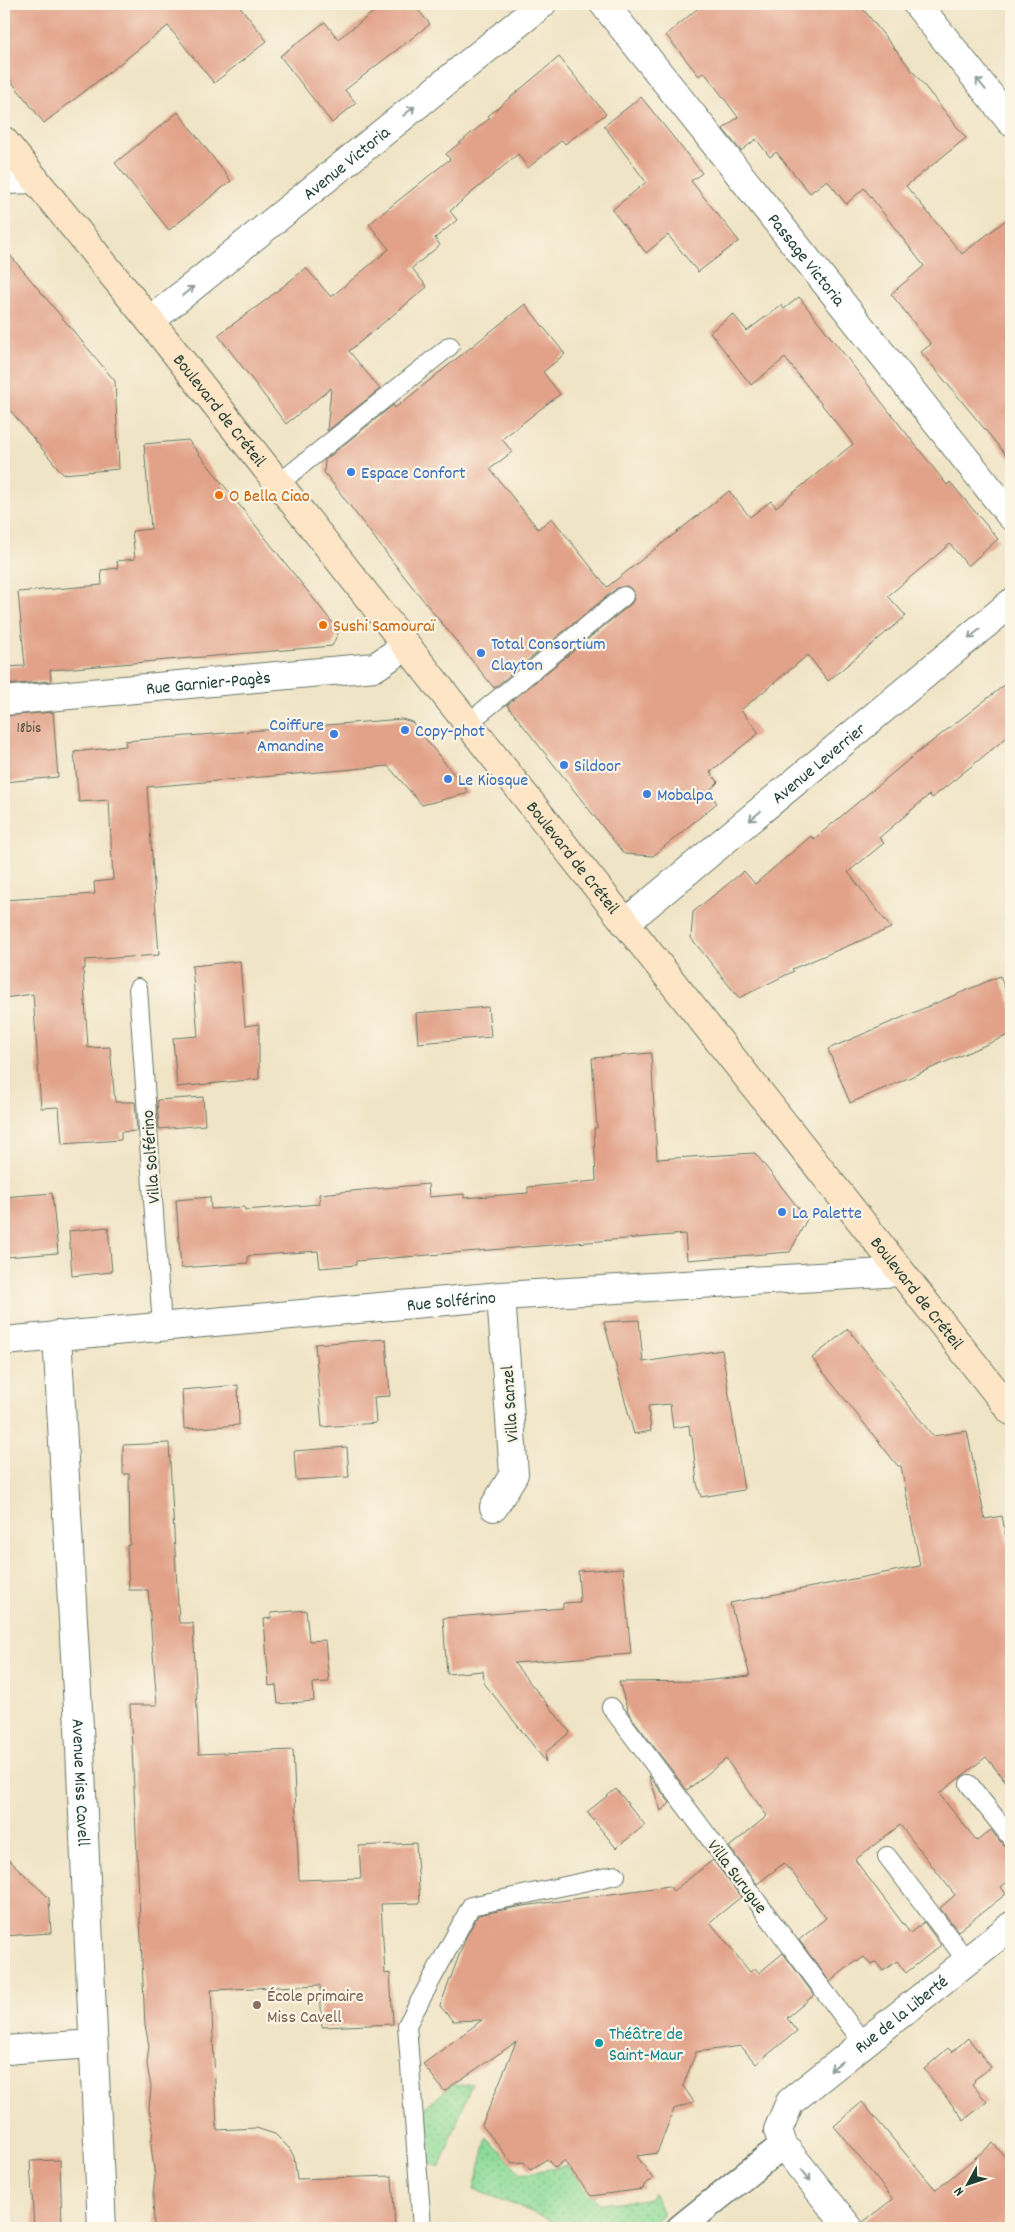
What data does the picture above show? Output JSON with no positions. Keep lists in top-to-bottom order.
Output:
{
  "streets": {
    "main road": ["Boulevard de Créteil"],
    "street": [
      "Avenue Victoria",
      "Passage Victoria",
      "Rue Garnier-Pagès",
      "Avenue Leverrier",
      "Rue Solférino",
      "Villa Sanzel",
      "Avenue Miss Cavell",
      "Rue de la Liberté"
    ],
    "lane": ["Villa Solférino", "Villa Surugue"]
  },
  "crossings": [
    ["Avenue Victoria", "Boulevard de Créteil"],
    ["Boulevard de Créteil", "Rue Garnier-Pagès"],
    ["Boulevard de Créteil", "Avenue Leverrier"],
    ["Boulevard de Créteil", "Rue Solférino"],
    ["Villa Solférino", "Rue Solférino"],
    ["Rue Solférino", "Villa Sanzel"],
    ["Rue Solférino", "Avenue Miss Cavell"],
    ["Villa Surugue", "Rue de la Liberté"]
  ],
  "one_way": ["Avenue Victoria", "Avenue Leverrier", "Rue de la Liberté"],
  "places": [
    "Espace Confort",
    "O Bella Ciao",
    "Sushi Samouraï",
    "Total Consortium Clayton",
    "Copy-phot",
    "Coiffure Amandine",
    "Sildoor",
    "Le Kiosque",
    "Mobalpa",
    "La Palette",
    "École primaire Miss Cavell",
    "Théâtre de Saint-Maur"
  ],
  "house_numbers": ["18bis"],
  "north": "bottom left"
}
